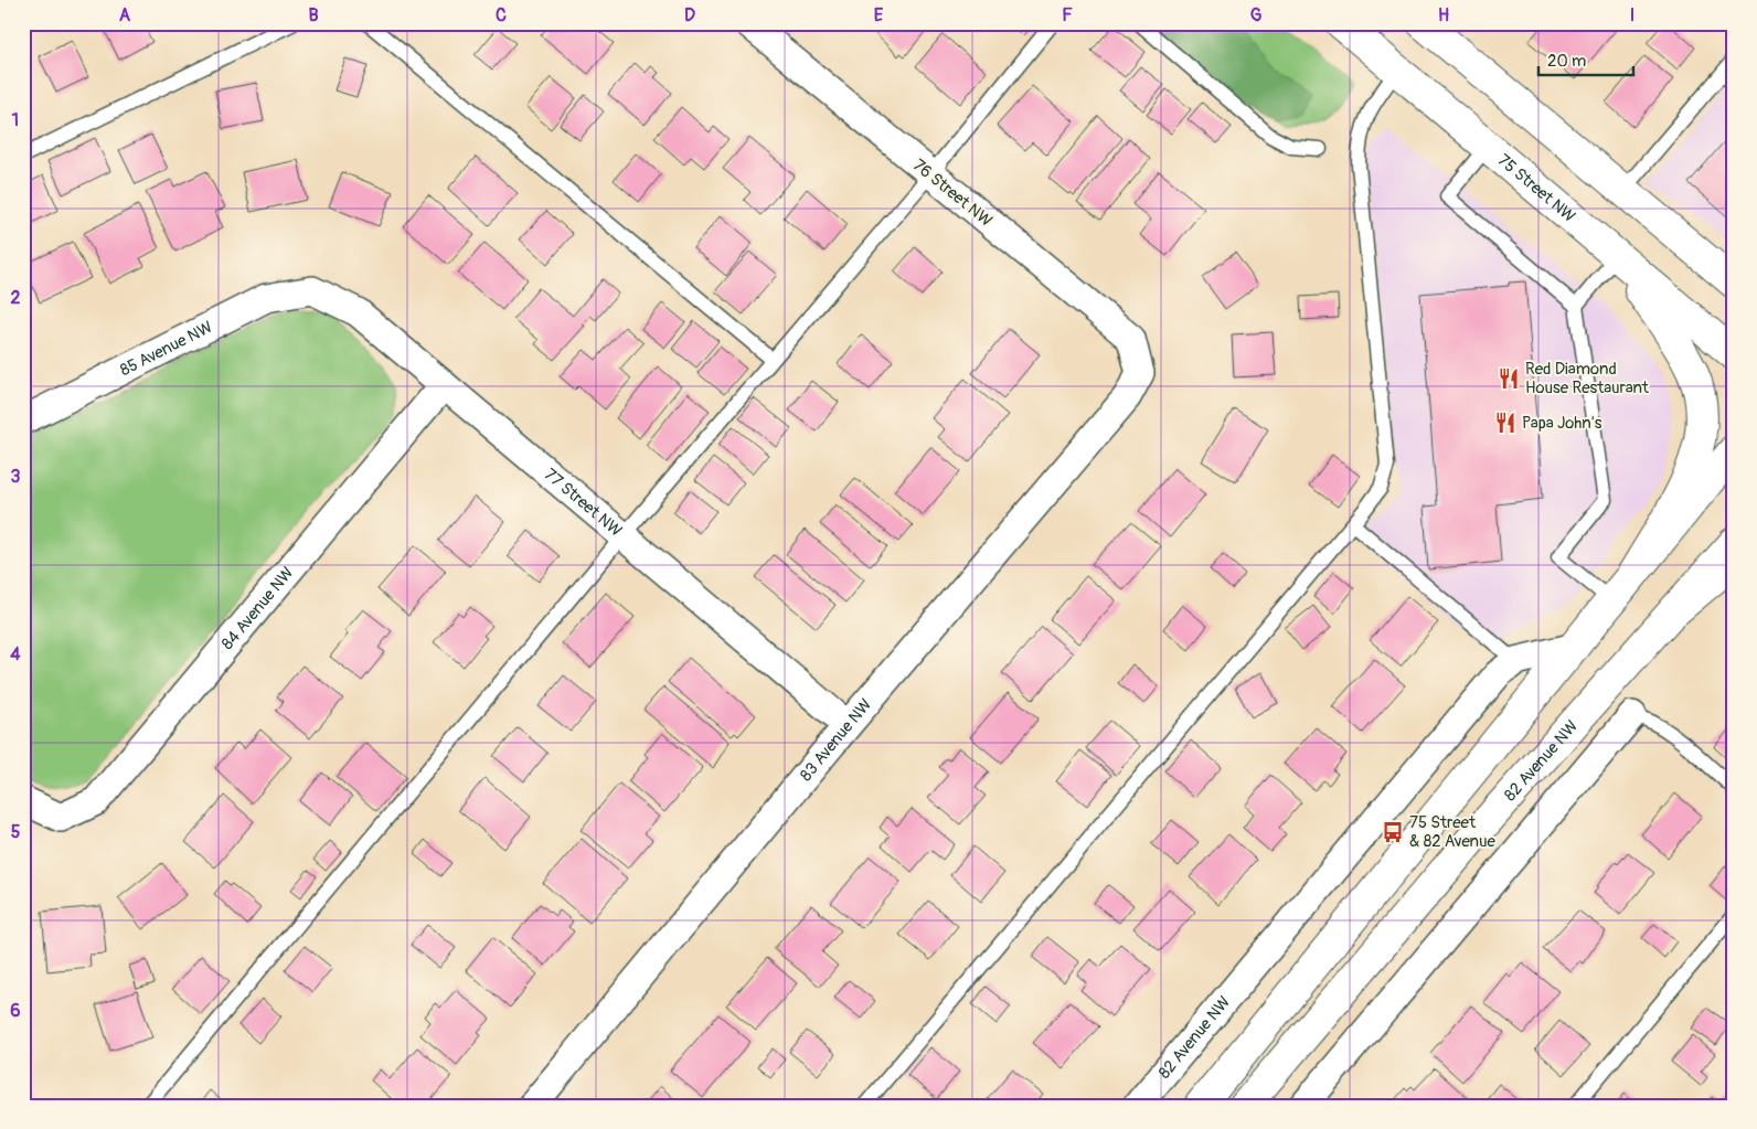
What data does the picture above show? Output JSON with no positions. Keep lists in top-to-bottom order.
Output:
{
  "streets": {
    "main road": ["75 Street NW", "82 Avenue NW"],
    "street": [
      "76 Street NW",
      "85 Avenue NW",
      "77 Street NW",
      "84 Avenue NW",
      "83 Avenue NW"
    ]
  },
  "crossings": [
    ["76 Street NW", "83 Avenue NW"],
    ["85 Avenue NW", "77 Street NW"],
    ["77 Street NW", "84 Avenue NW"],
    ["77 Street NW", "83 Avenue NW"]
  ],
  "places": {
    "restaurant": ["Red Diamond House Restaurant", "Papa John's"],
    "bus stop": ["75 Street & 82 Avenue"]
  },
  "scale_bar": "20 m",
  "grid": {
    "columns": [
      "A",
      "B",
      "C",
      "D",
      "E",
      "F",
      "G",
      "H",
      "I"
    ],
    "rows": [
      "1",
      "2",
      "3",
      "4",
      "5",
      "6"
    ]
  }
}
